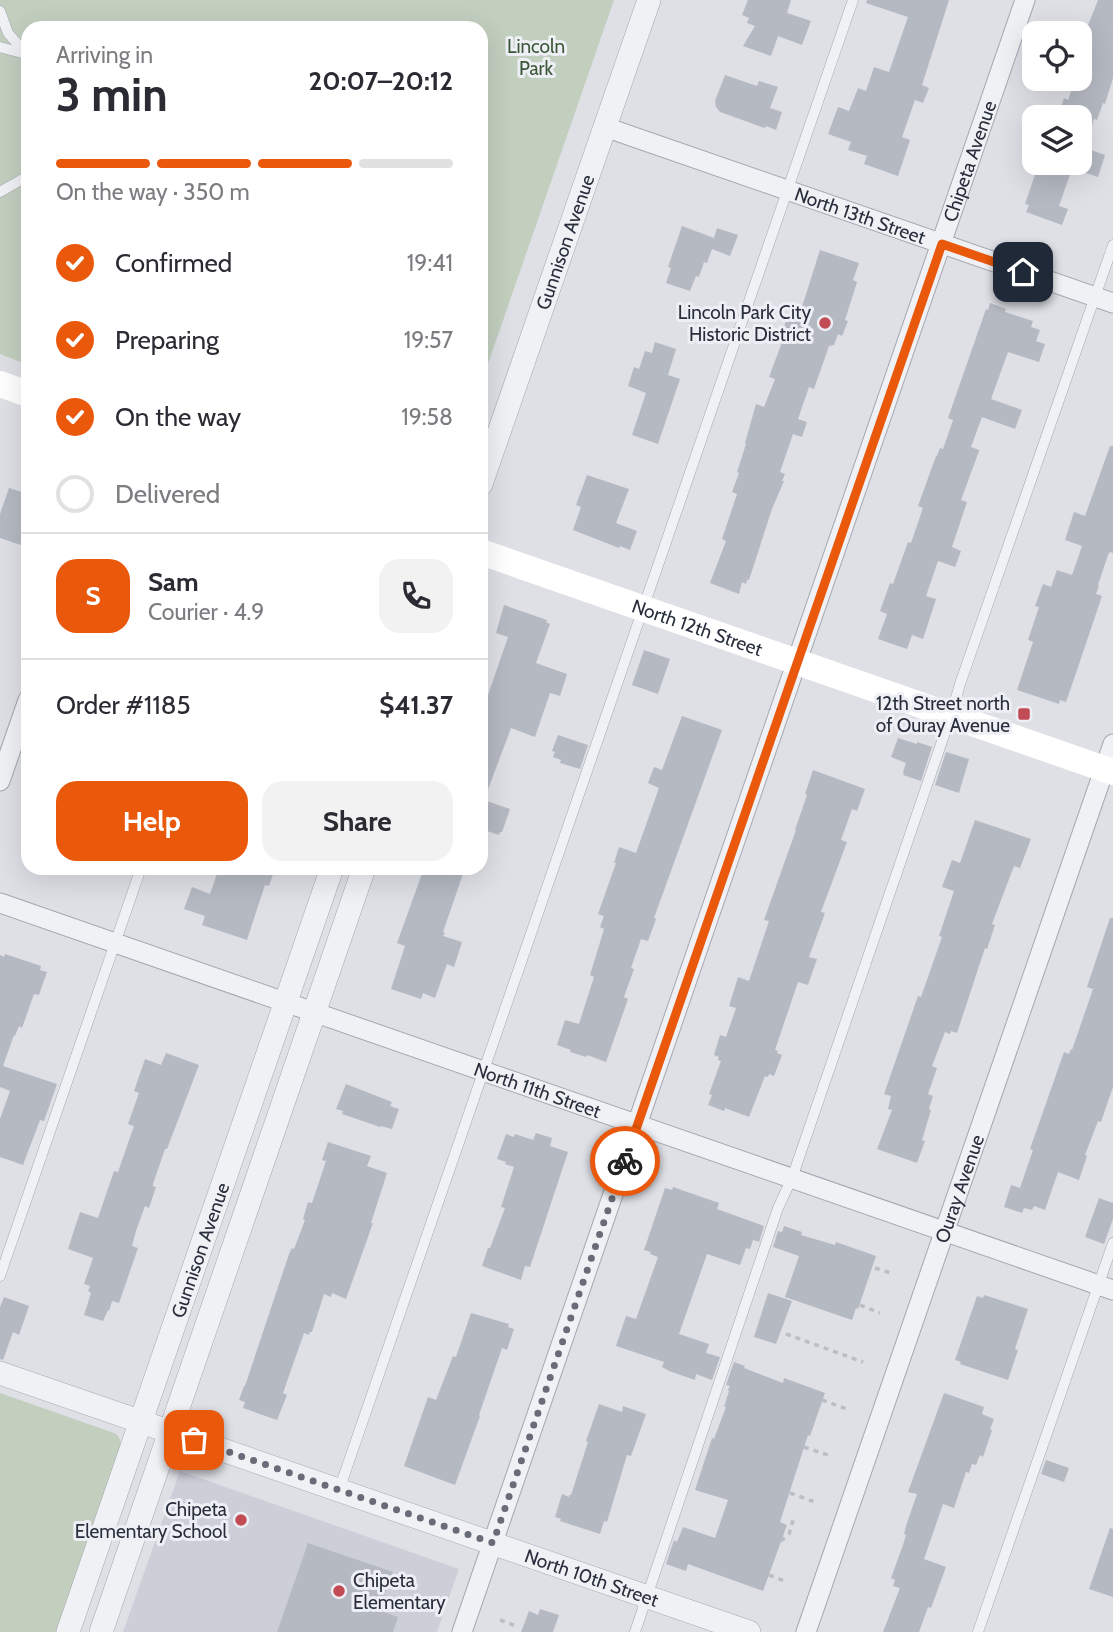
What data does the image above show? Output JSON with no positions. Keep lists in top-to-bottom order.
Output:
{
  "streets": {
    "main road": ["North 12th Street"],
    "street": [
      "Chipeta Avenue",
      "North 13th Street",
      "Gunnison Avenue",
      "North 11th Street",
      "Ouray Avenue",
      "North 10th Street"
    ]
  },
  "crossings": [
    ["Chipeta Avenue", "North 13th Street"],
    ["Chipeta Avenue", "North 12th Street"],
    ["Chipeta Avenue", "North 11th Street"],
    ["Chipeta Avenue", "North 10th Street"],
    ["North 13th Street", "Gunnison Avenue"],
    ["Gunnison Avenue", "North 11th Street"],
    ["Gunnison Avenue", "North 10th Street"],
    ["North 12th Street", "Ouray Avenue"],
    ["North 11th Street", "Ouray Avenue"]
  ],
  "parks": ["Lincoln Park"],
  "places": {
    "other": ["Lincoln Park City Historic District", "Chipeta Elementary School", "Chipeta Elementary"],
    "transit": ["12th Street north of Ouray Avenue"]
  },
  "page": {
    "heading": ["3 min", "Arriving in", "20:07–20:12"],
    "panel": [
      "Sam",
      "Courier · 4.9",
      "Order #1185",
      "$41.37"
    ],
    "bar": "On the way · 350 m",
    "list": [
      ["Confirmed", "19:41"],
      ["Preparing", "19:57"],
      ["On the way", "19:58"],
      "Delivered"
    ],
    "round": "S",
    "buttons": ["Help", "Share"]
  }
}
